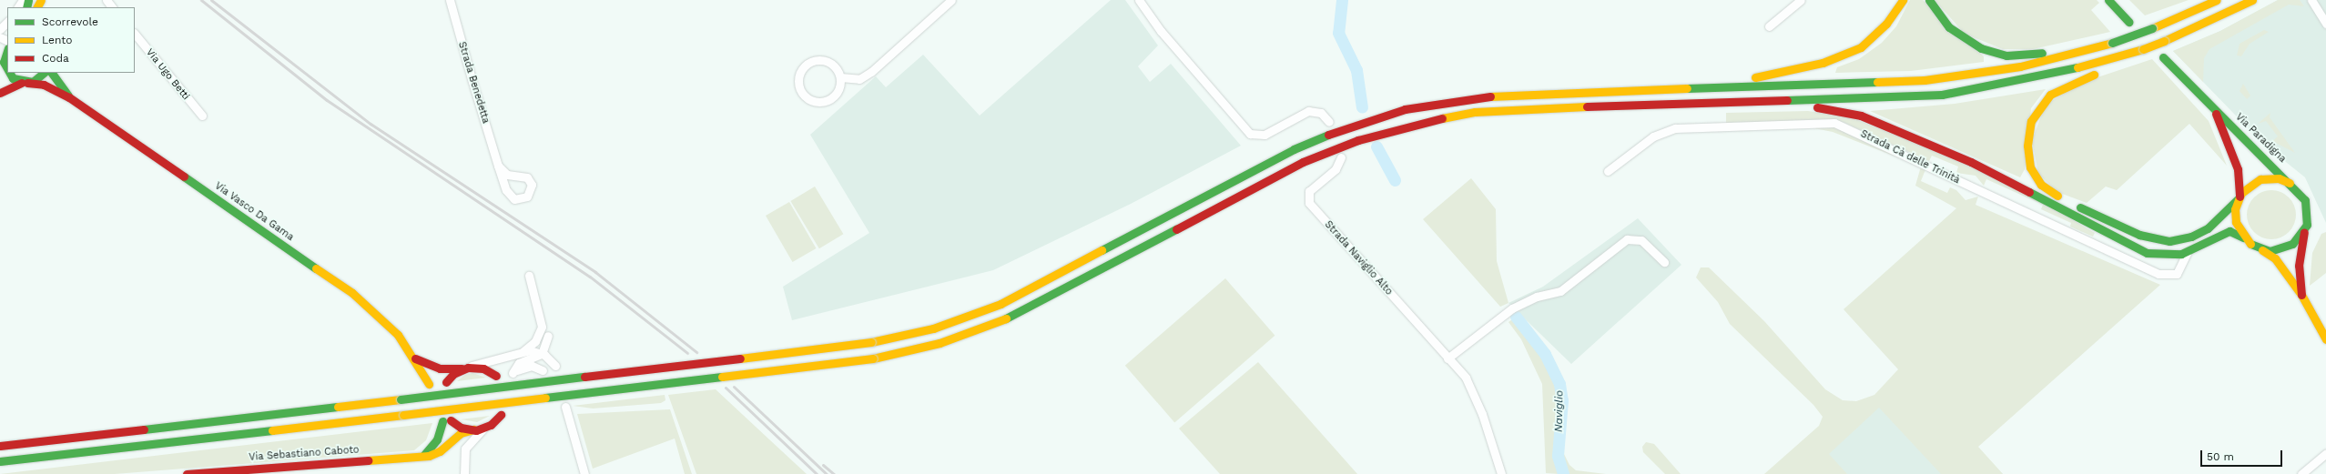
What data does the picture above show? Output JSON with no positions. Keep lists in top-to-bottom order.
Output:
{
  "streets": {
    "main road": ["Via Paradigna", "Via Vasco Da Gama", "Via Sebastiano Caboto"],
    "street": [
      "Via Ugo Betti",
      "Strada Benedetta",
      "Strada Cà delle Trinità",
      "Strada Naviglio Alto"
    ]
  },
  "water": ["Naviglio"],
  "legend": ["Scorrevole", "Lento", "Coda"],
  "scale_bar": "50 m"
}
